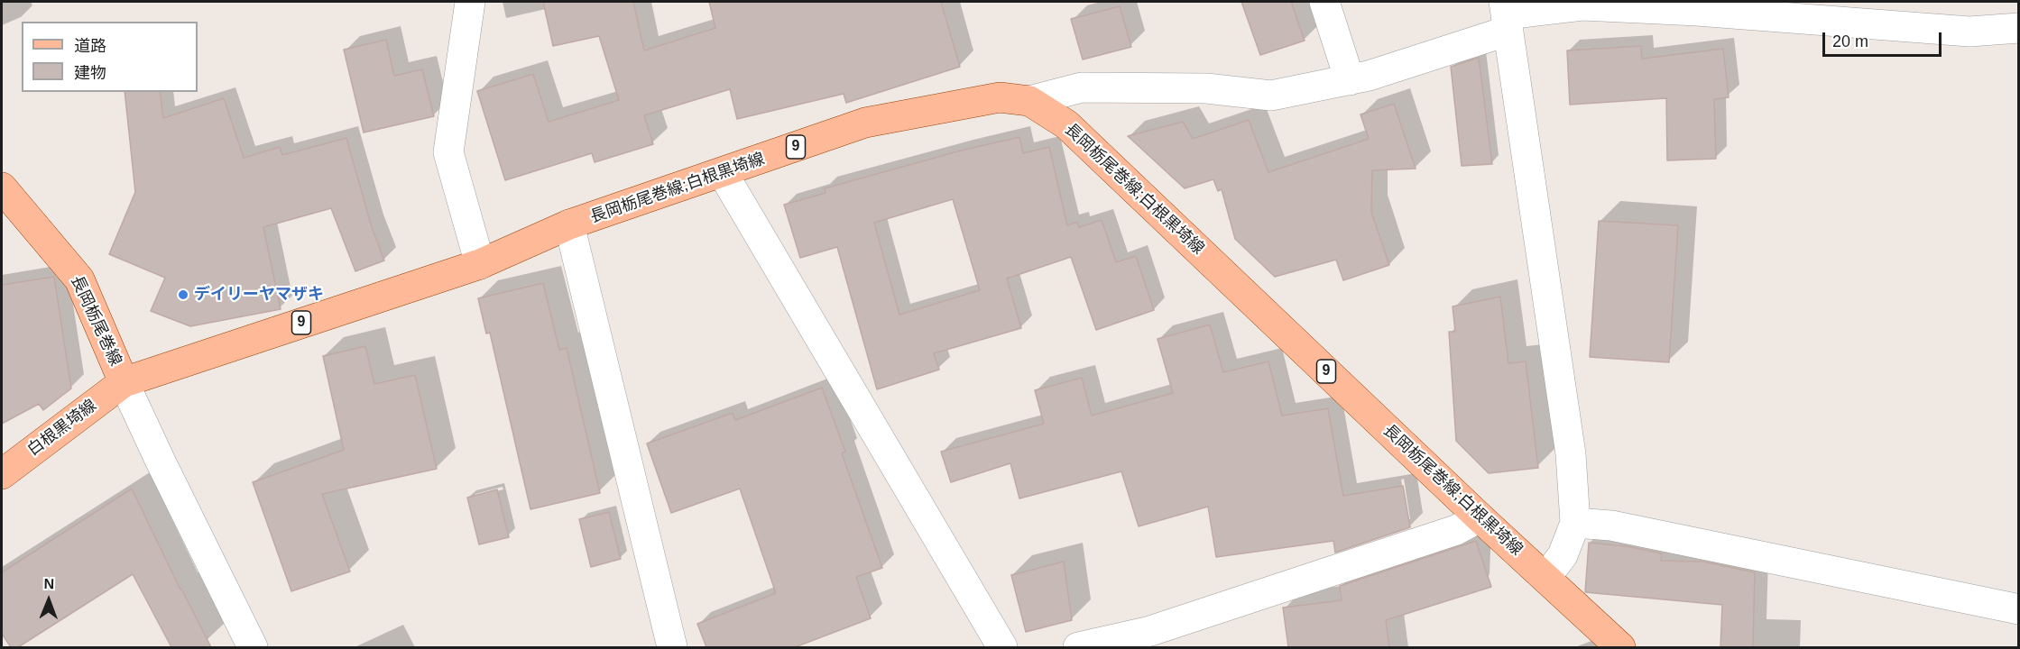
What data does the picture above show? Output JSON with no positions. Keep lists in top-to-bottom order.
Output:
{
  "streets": {
    "main road": [
      "9",
      "長岡栃尾巻線;白根黒埼線",
      "長岡栃尾巻線",
      "白根黒埼線"
    ]
  },
  "crossings": [
    ["長岡栃尾巻線;白根黒埼線", "長岡栃尾巻線"],
    ["長岡栃尾巻線;白根黒埼線", "白根黒埼線"],
    ["長岡栃尾巻線", "白根黒埼線"]
  ],
  "places": ["デイリーヤマザキ"],
  "legend": ["道路", "建物"],
  "scale_bar": "20 m",
  "north": "top"
}
